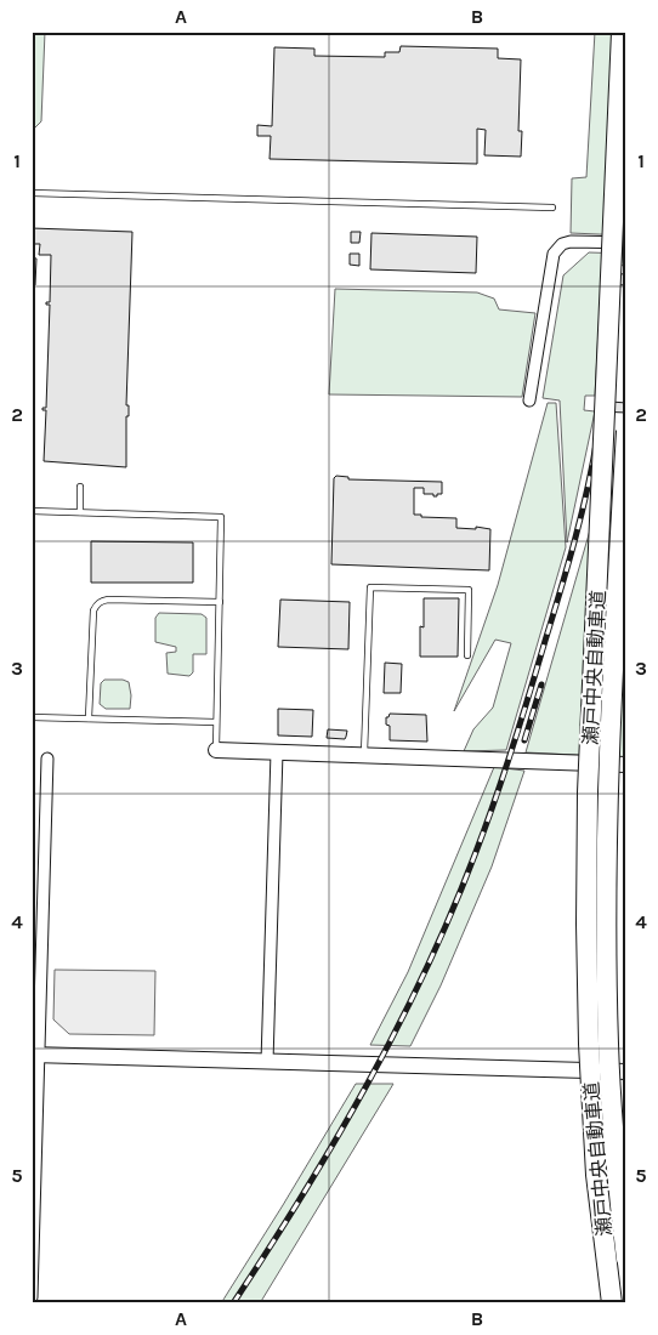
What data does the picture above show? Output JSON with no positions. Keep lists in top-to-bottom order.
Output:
{
  "streets": {
    "highway": ["瀬戸中央自動車道"]
  },
  "grid": {
    "columns": ["A", "B"],
    "rows": [
      "1",
      "2",
      "3",
      "4",
      "5"
    ]
  }
}
